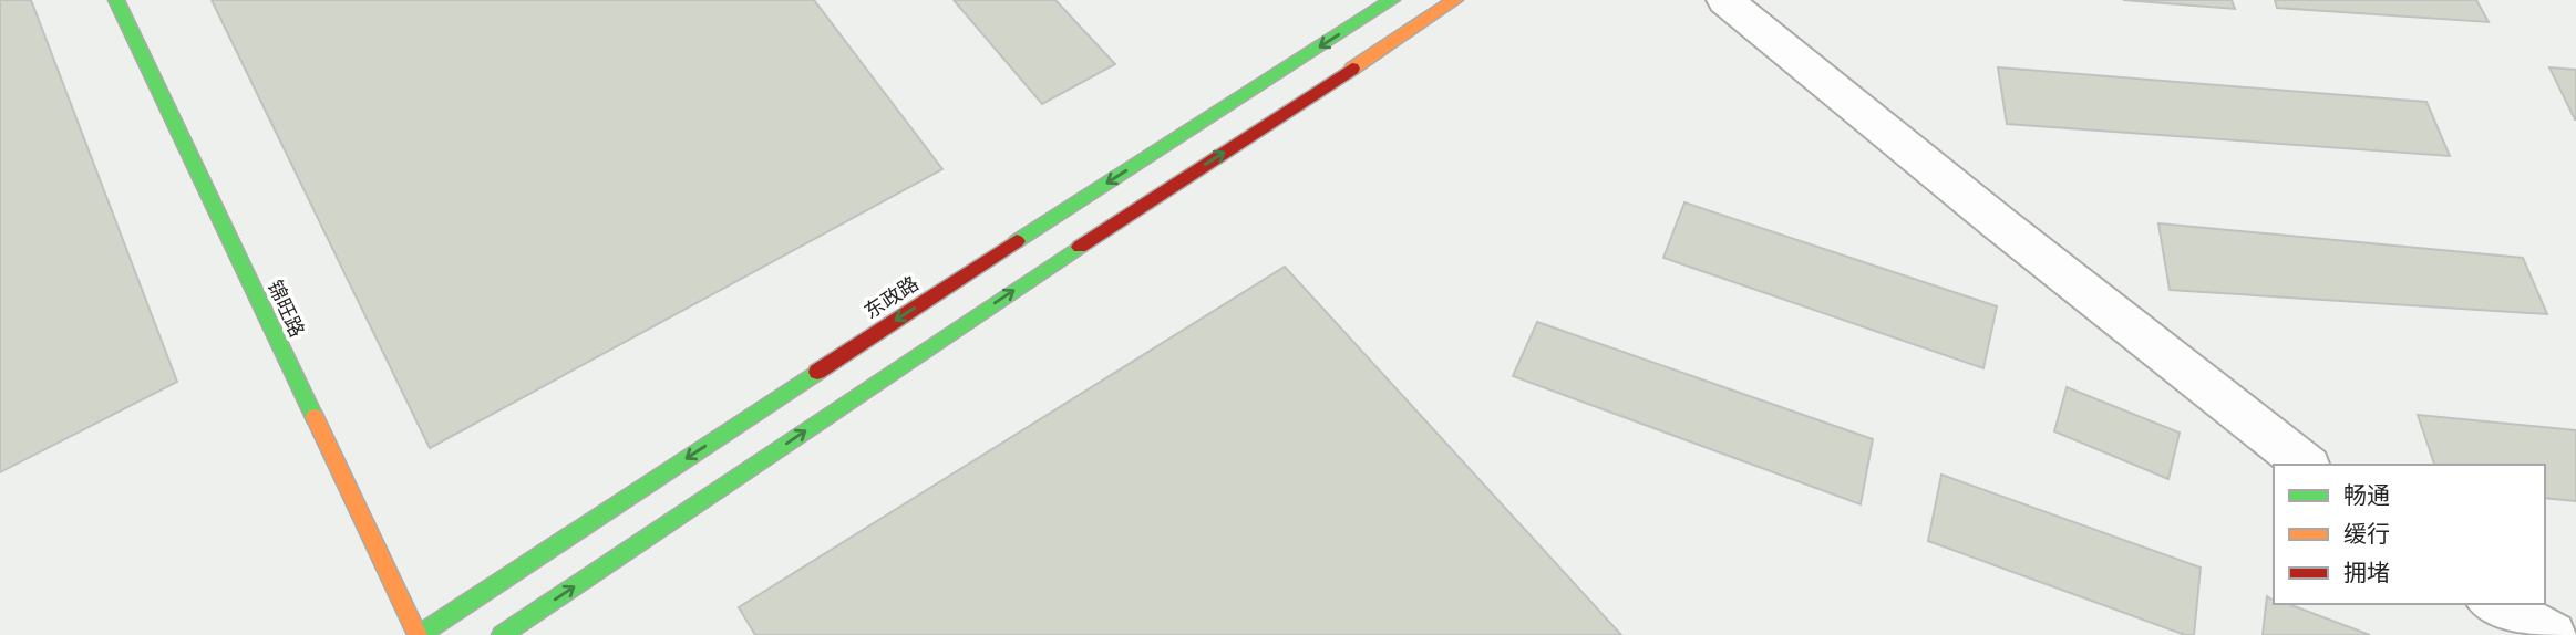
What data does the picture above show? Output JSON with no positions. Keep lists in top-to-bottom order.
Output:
{
  "streets": {
    "main road": ["东政路", "锦旺路"]
  },
  "crossings": [
    ["东政路", "锦旺路"]
  ],
  "legend": ["畅通", "缓行", "拥堵"]
}
